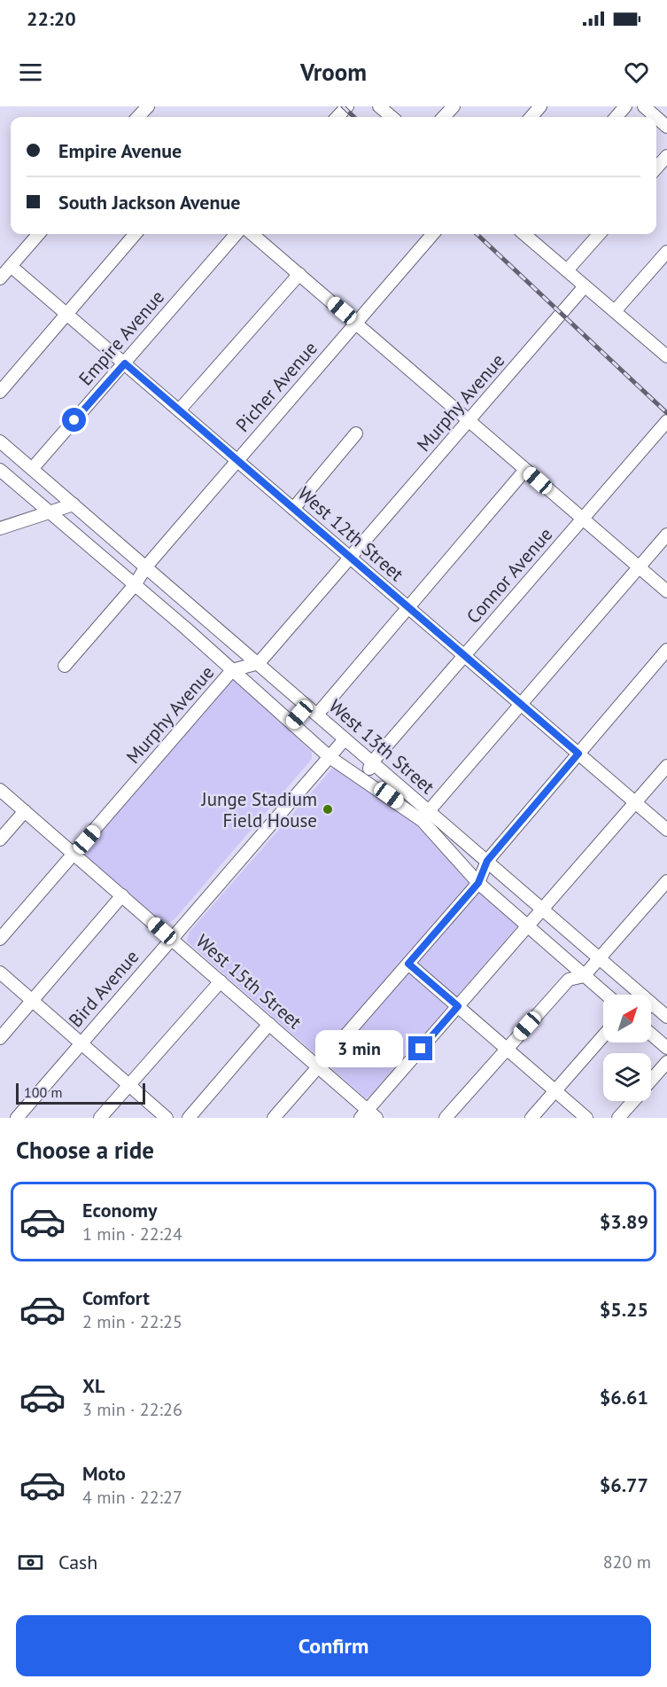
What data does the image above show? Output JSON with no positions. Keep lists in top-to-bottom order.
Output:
{
  "streets": {
    "street": [
      "Empire Avenue",
      "Picher Avenue",
      "Murphy Avenue",
      "West 12th Street",
      "Connor Avenue",
      "West 13th Street",
      "West 15th Street",
      "Bird Avenue"
    ]
  },
  "crossings": [
    ["Empire Avenue", "West 12th Street"],
    ["Empire Avenue", "West 13th Street"],
    ["Picher Avenue", "West 12th Street"],
    ["Picher Avenue", "West 13th Street"],
    ["Murphy Avenue", "West 12th Street"],
    ["Murphy Avenue", "West 13th Street"],
    ["Murphy Avenue", "West 15th Street"],
    ["West 12th Street", "Connor Avenue"],
    ["Connor Avenue", "West 13th Street"],
    ["West 13th Street", "Bird Avenue"],
    ["West 15th Street", "Bird Avenue"]
  ],
  "places": ["Junge Stadium Field House"],
  "scale_bar": "100 m",
  "north": "top right",
  "page": {
    "status": "22:20",
    "header": "Vroom",
    "banner": ["Empire Avenue", "South Jackson Avenue"],
    "bubble": "3 min",
    "scale": "100 m",
    "heading": "Choose a ride",
    "list": [
      {
        "name": "Economy",
        "note": "1 min · 22:24",
        "value": "$3.89"
      },
      {
        "name": "Comfort",
        "note": "2 min · 22:25",
        "value": "$5.25"
      },
      {
        "name": "XL",
        "note": "3 min · 22:26",
        "value": "$6.61"
      },
      {
        "name": "Moto",
        "note": "4 min · 22:27",
        "value": "$6.77"
      }
    ],
    "pay": ["Cash", "820 m"],
    "buttons": "Confirm"
  }
}
